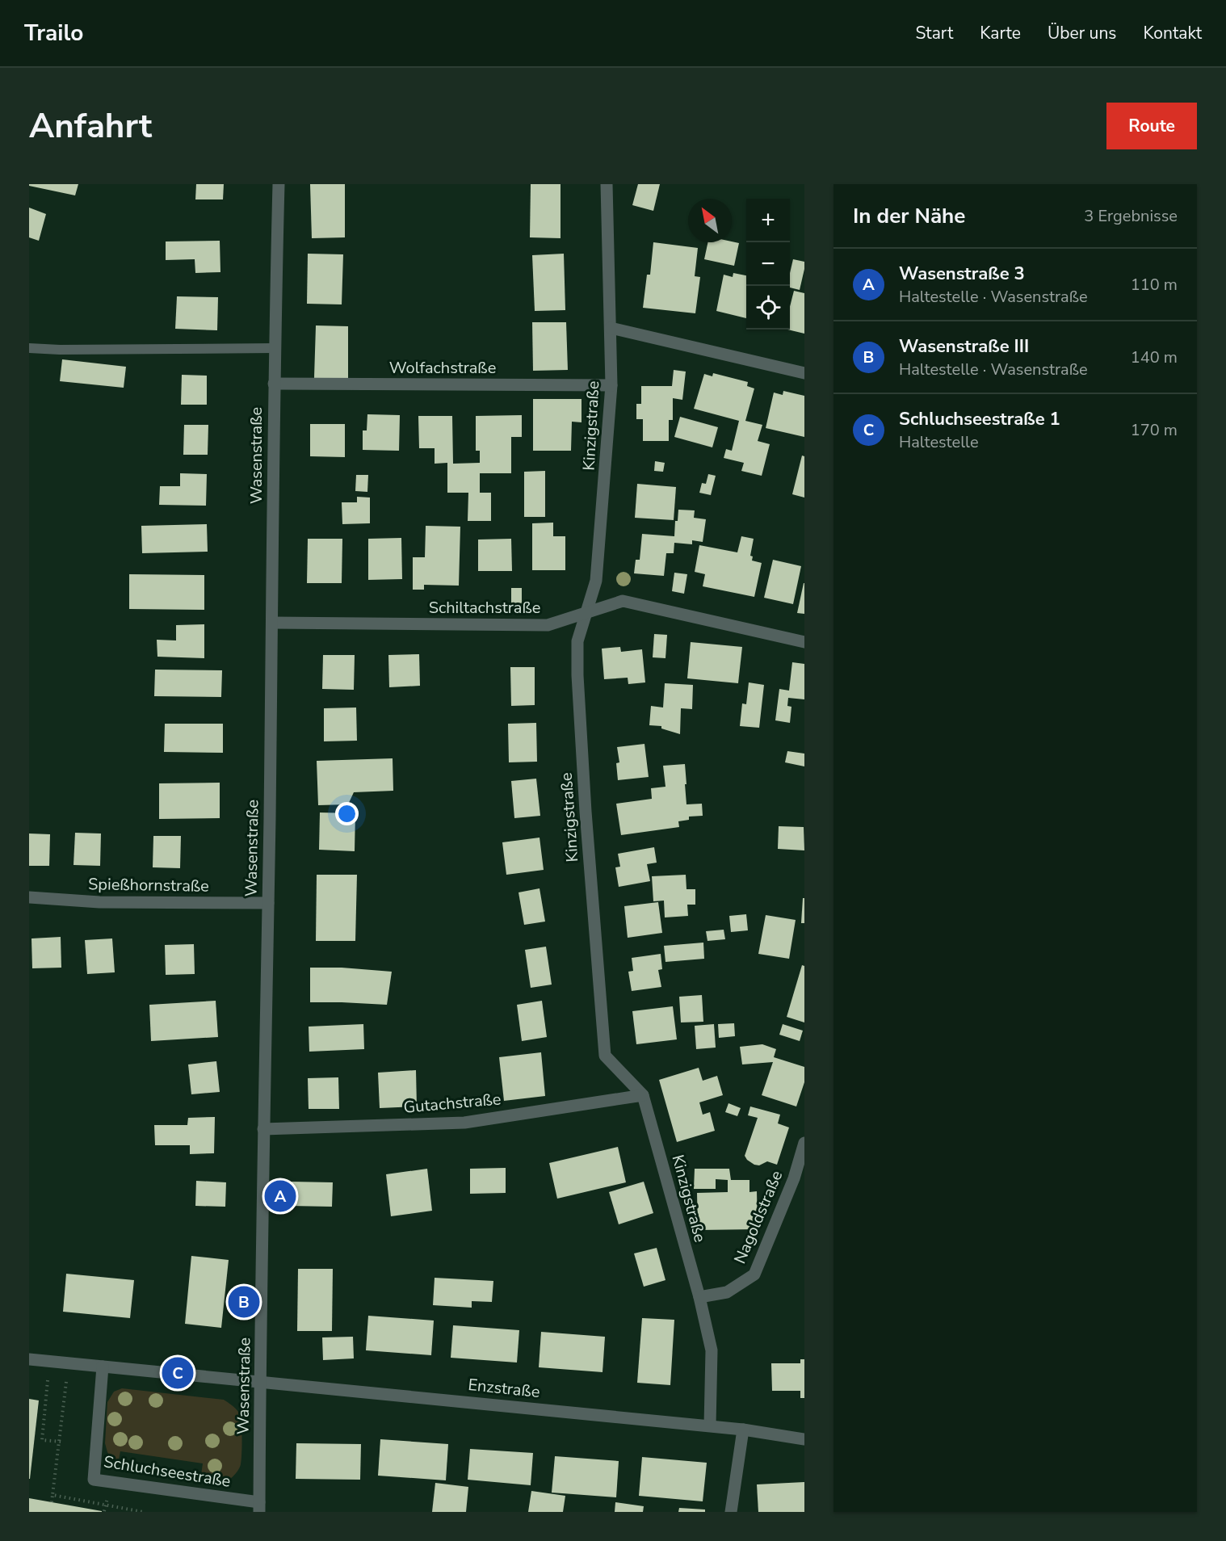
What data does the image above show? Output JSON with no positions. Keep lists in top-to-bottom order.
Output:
{
  "streets": {
    "street": [
      "Wolfachstraße",
      "Kinzigstraße",
      "Wasenstraße",
      "Schiltachstraße",
      "Spießhornstraße",
      "Gutachstraße",
      "Nagoldstraße",
      "Enzstraße",
      "Schluchseestraße"
    ]
  },
  "crossings": [
    ["Wolfachstraße", "Kinzigstraße"],
    ["Wolfachstraße", "Wasenstraße"],
    ["Kinzigstraße", "Schiltachstraße"],
    ["Kinzigstraße", "Gutachstraße"],
    ["Kinzigstraße", "Nagoldstraße"],
    ["Kinzigstraße", "Enzstraße"],
    ["Wasenstraße", "Schiltachstraße"],
    ["Wasenstraße", "Spießhornstraße"],
    ["Wasenstraße", "Gutachstraße"],
    ["Wasenstraße", "Enzstraße"],
    ["Wasenstraße", "Schluchseestraße"]
  ],
  "north": "top left",
  "page": {
    "header": "Trailo",
    "nav": [
      "Start",
      "Karte",
      "Über uns",
      "Kontakt"
    ],
    "buttons": "Route",
    "title": "Anfahrt",
    "heading": ["In der Nähe", "3 Ergebnisse"],
    "map_buttons": ["+", "−"],
    "list": [
      {
        "mark": "A",
        "name": "Wasenstraße 3",
        "note": "Haltestelle · Wasenstraße",
        "value": "110 m"
      },
      {
        "mark": "B",
        "name": "Wasenstraße III",
        "note": "Haltestelle · Wasenstraße",
        "value": "140 m"
      },
      {
        "mark": "C",
        "name": "Schluchseestraße 1",
        "note": "Haltestelle",
        "value": "170 m"
      }
    ],
    "pins": ["A", "B", "C"]
  }
}
